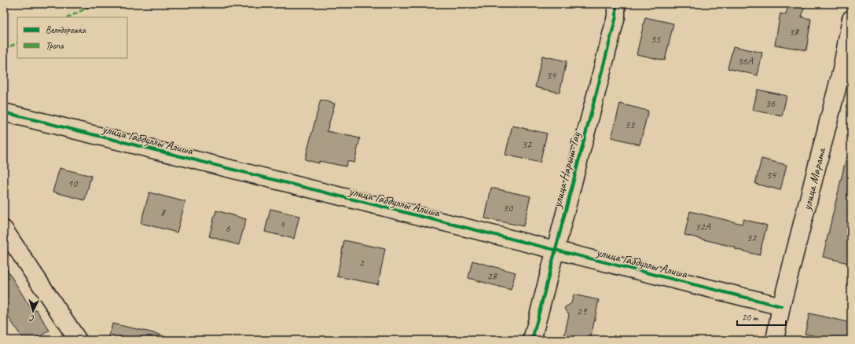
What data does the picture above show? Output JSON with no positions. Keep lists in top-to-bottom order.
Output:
{
  "streets": {
    "street": ["улица Габдуллы Алиша", "улица Нарыш-Тау", "улица Марата"]
  },
  "crossings": [
    ["улица Габдуллы Алиша", "улица Нарыш-Тау"],
    ["улица Габдуллы Алиша", "улица Марата"]
  ],
  "house_numbers": [
    "38",
    "35",
    "36А",
    "34",
    "36",
    "33",
    "32",
    "34",
    "10",
    "30",
    "8",
    "4",
    "32А",
    "6",
    "32",
    "2",
    "28",
    "29"
  ],
  "legend": ["Велодорожка", "Тропа"],
  "scale_bar": "20 m",
  "north": "bottom"
}
